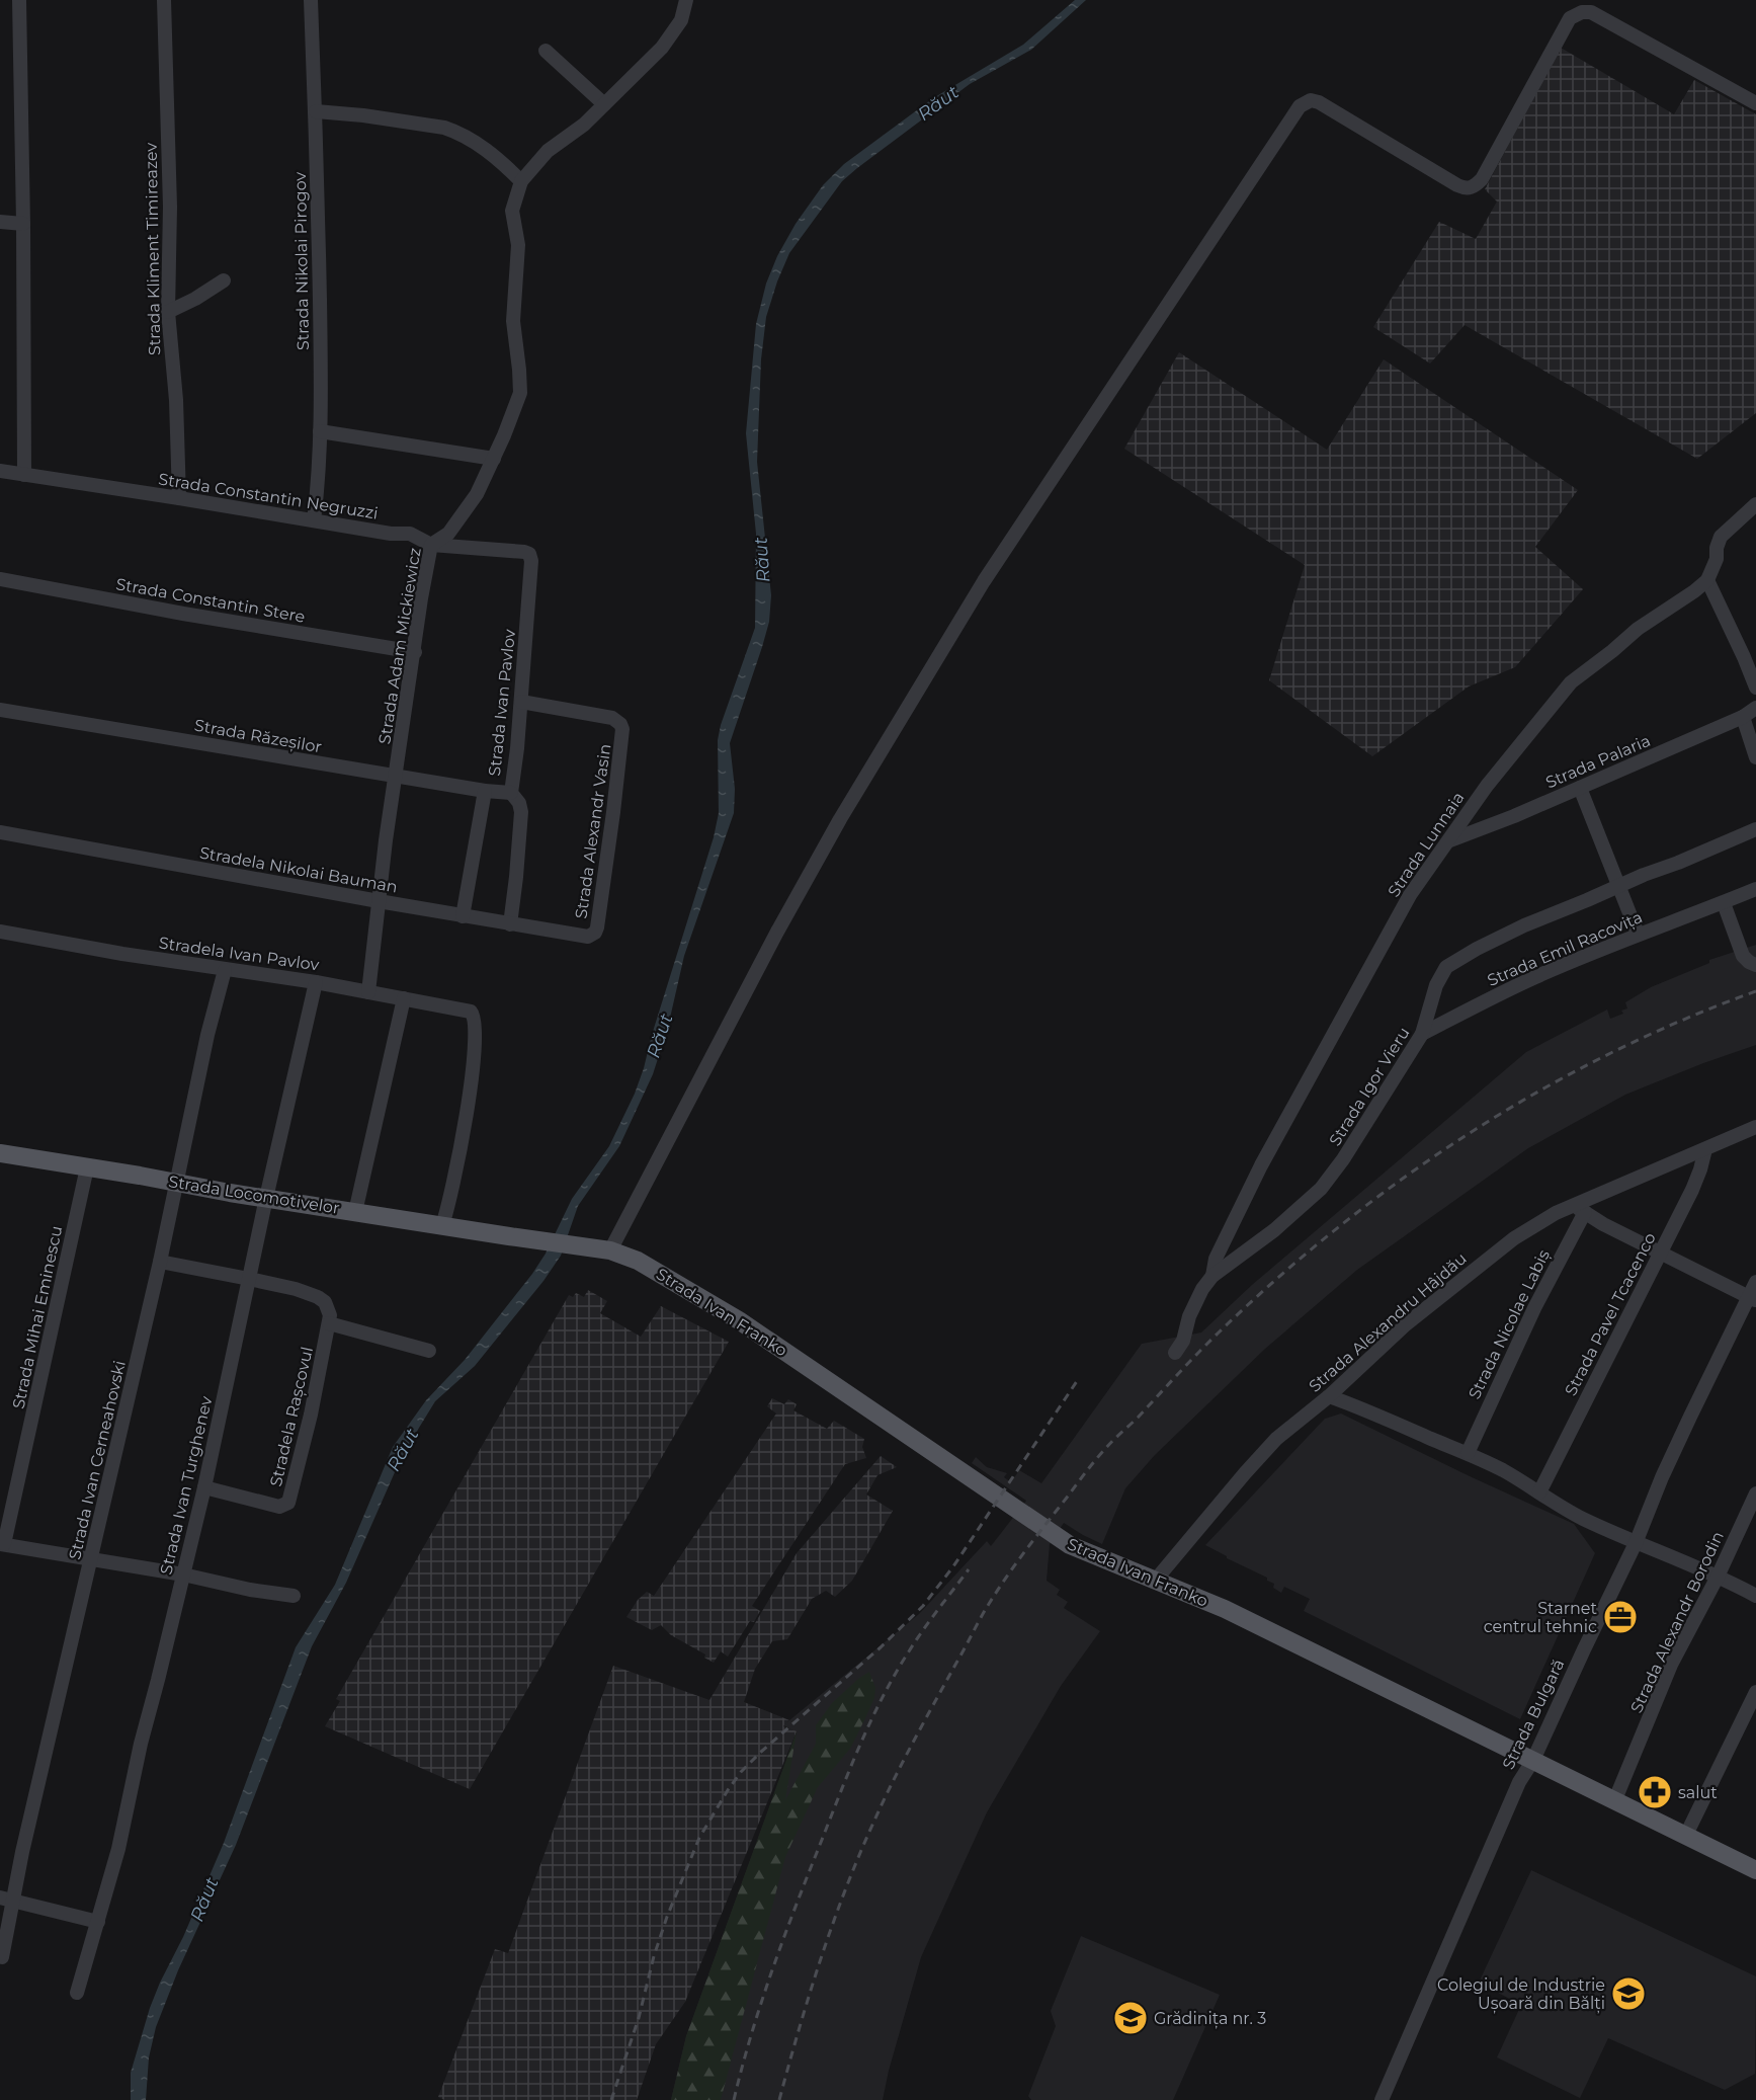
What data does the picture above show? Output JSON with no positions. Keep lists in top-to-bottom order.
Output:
{
  "streets": {
    "main road": ["Strada Locomotivelor", "Strada Ivan Franko"],
    "street": [
      "Strada Kliment Timireazev",
      "Strada Nikolai Pirogov",
      "Strada Constantin Negruzzi",
      "Strada Constantin Stere",
      "Strada Adam Mickiewicz",
      "Strada Ivan Pavlov",
      "Strada Răzeșilor",
      "Strada Palaria",
      "Strada Alexandr Vasin",
      "Strada Lunnaia",
      "Stradela Nikolai Bauman",
      "Strada Emil Racovița",
      "Stradela Ivan Pavlov",
      "Strada Igor Vieru",
      "Strada Pavel Tcacenco",
      "Strada Mihai Eminescu",
      "Strada Alexandru Hâjdău",
      "Strada Nicolae Labiș",
      "Stradela Rașcovul",
      "Strada Ivan Cerneahovski",
      "Strada Ivan Turghenev",
      "Strada Alexandr Borodin",
      "Strada Bulgară"
    ]
  },
  "crossings": [
    ["Strada Kliment Timireazev", "Strada Constantin Negruzzi"],
    ["Strada Nikolai Pirogov", "Strada Constantin Negruzzi"],
    ["Strada Constantin Negruzzi", "Strada Adam Mickiewicz"],
    ["Strada Constantin Negruzzi", "Strada Ivan Pavlov"],
    ["Strada Constantin Stere", "Strada Adam Mickiewicz"],
    ["Strada Adam Mickiewicz", "Strada Răzeșilor"],
    ["Strada Adam Mickiewicz", "Stradela Nikolai Bauman"],
    ["Strada Adam Mickiewicz", "Stradela Ivan Pavlov"],
    ["Strada Ivan Pavlov", "Strada Răzeșilor"],
    ["Strada Ivan Pavlov", "Strada Alexandr Vasin"],
    ["Strada Ivan Pavlov", "Stradela Nikolai Bauman"],
    ["Strada Palaria", "Strada Lunnaia"],
    ["Strada Alexandr Vasin", "Stradela Nikolai Bauman"],
    ["Strada Lunnaia", "Strada Igor Vieru"],
    ["Strada Emil Racovița", "Strada Igor Vieru"],
    ["Stradela Ivan Pavlov", "Strada Locomotivelor"],
    ["Stradela Ivan Pavlov", "Strada Ivan Cerneahovski"],
    ["Stradela Ivan Pavlov", "Strada Ivan Turghenev"],
    ["Strada Locomotivelor", "Strada Ivan Franko"],
    ["Strada Locomotivelor", "Strada Mihai Eminescu"],
    ["Strada Locomotivelor", "Strada Ivan Cerneahovski"],
    ["Strada Locomotivelor", "Strada Ivan Turghenev"],
    ["Strada Ivan Franko", "Strada Alexandru Hâjdău"],
    ["Strada Ivan Franko", "Strada Alexandr Borodin"],
    ["Strada Ivan Franko", "Strada Bulgară"],
    ["Strada Pavel Tcacenco", "Strada Alexandru Hâjdău"],
    ["Strada Alexandru Hâjdău", "Strada Nicolae Labiș"],
    ["Stradela Rașcovul", "Strada Ivan Turghenev"]
  ],
  "water": ["Răut"],
  "places": {
    "office": ["Starnet centrul tehnic"],
    "pharmacy": ["salut"],
    "school or university": ["Colegiul de Industrie Ușoară din Bălți", "Grădinița nr. 3"]
  }
}
